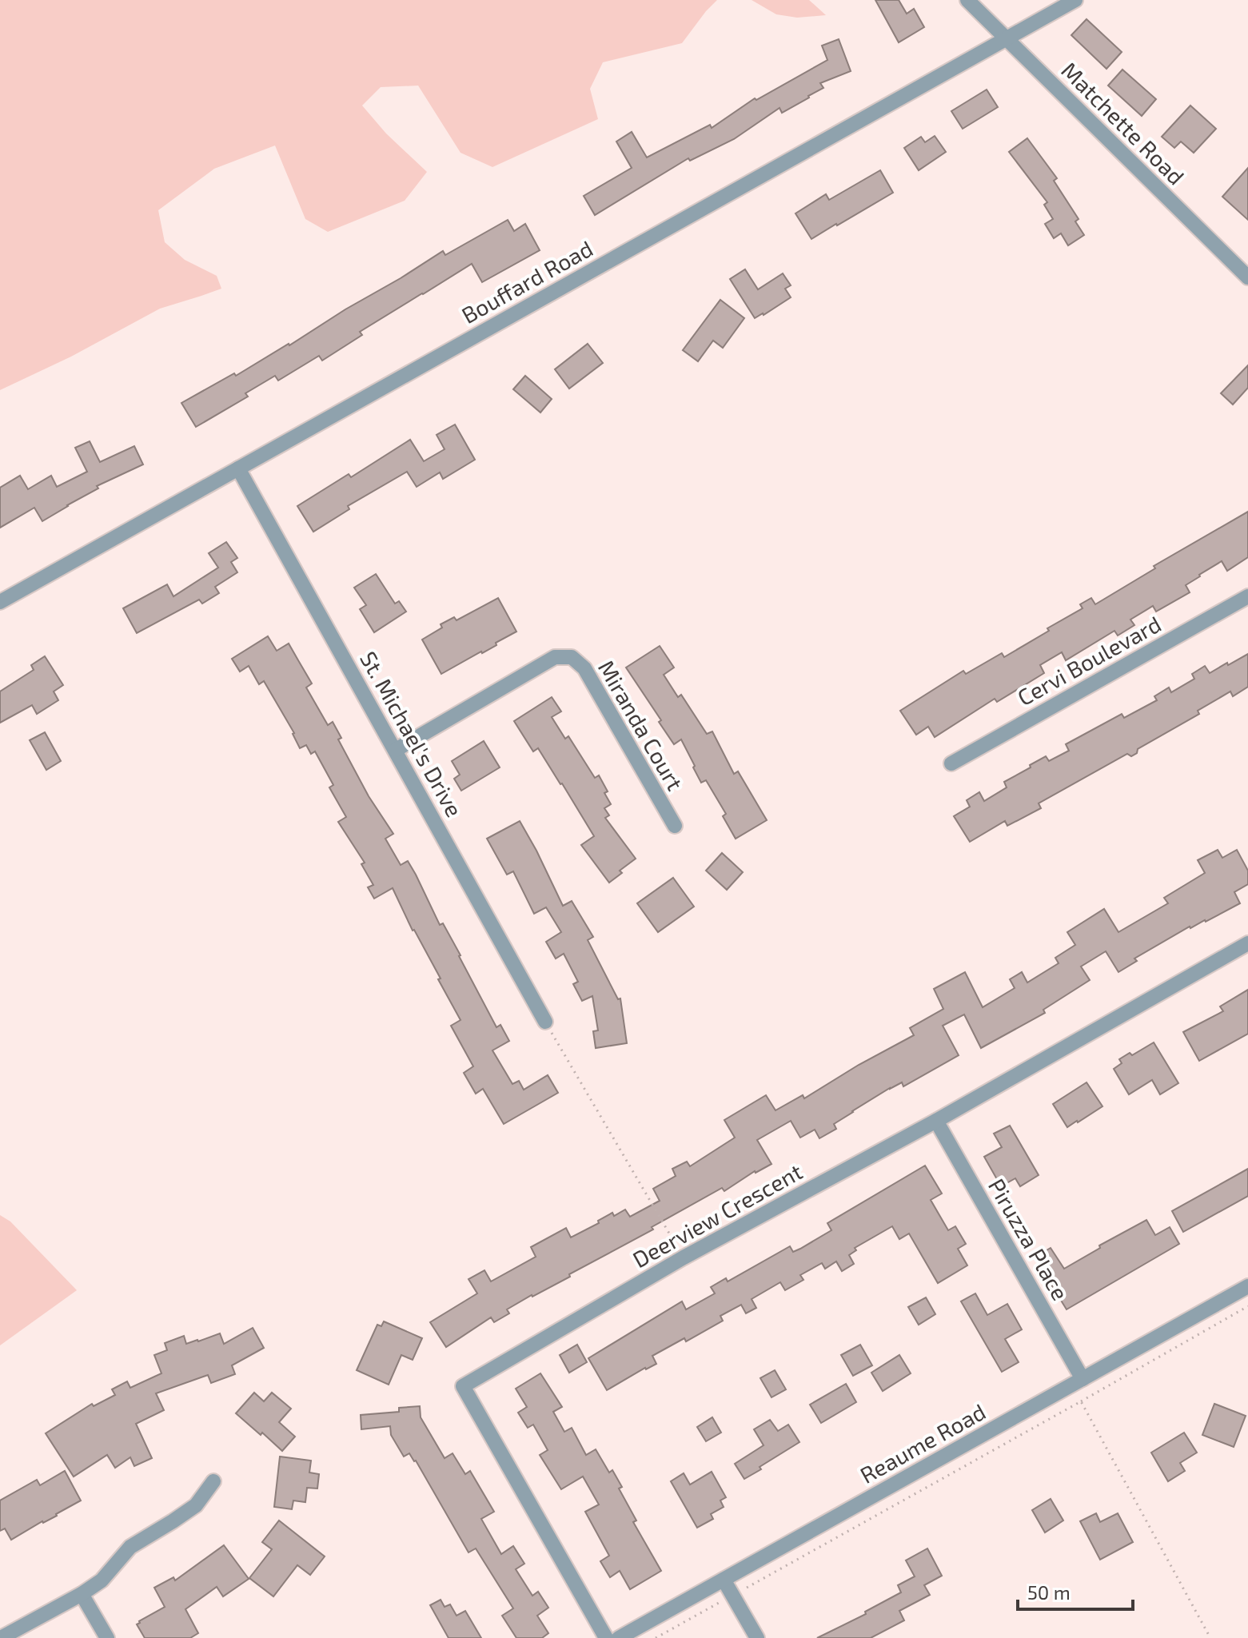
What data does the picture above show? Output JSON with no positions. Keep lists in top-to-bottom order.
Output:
{
  "streets": {
    "street": [
      "Matchette Road",
      "Bouffard Road",
      "Cervi Boulevard",
      "Miranda Court",
      "St. Michael's Drive",
      "Deerview Crescent",
      "Piruzza Place",
      "Reaume Road"
    ]
  },
  "crossings": [
    ["Matchette Road", "Bouffard Road"],
    ["Bouffard Road", "St. Michael's Drive"],
    ["Miranda Court", "St. Michael's Drive"],
    ["Deerview Crescent", "Piruzza Place"],
    ["Piruzza Place", "Reaume Road"]
  ],
  "scale_bar": "50 m"
}
